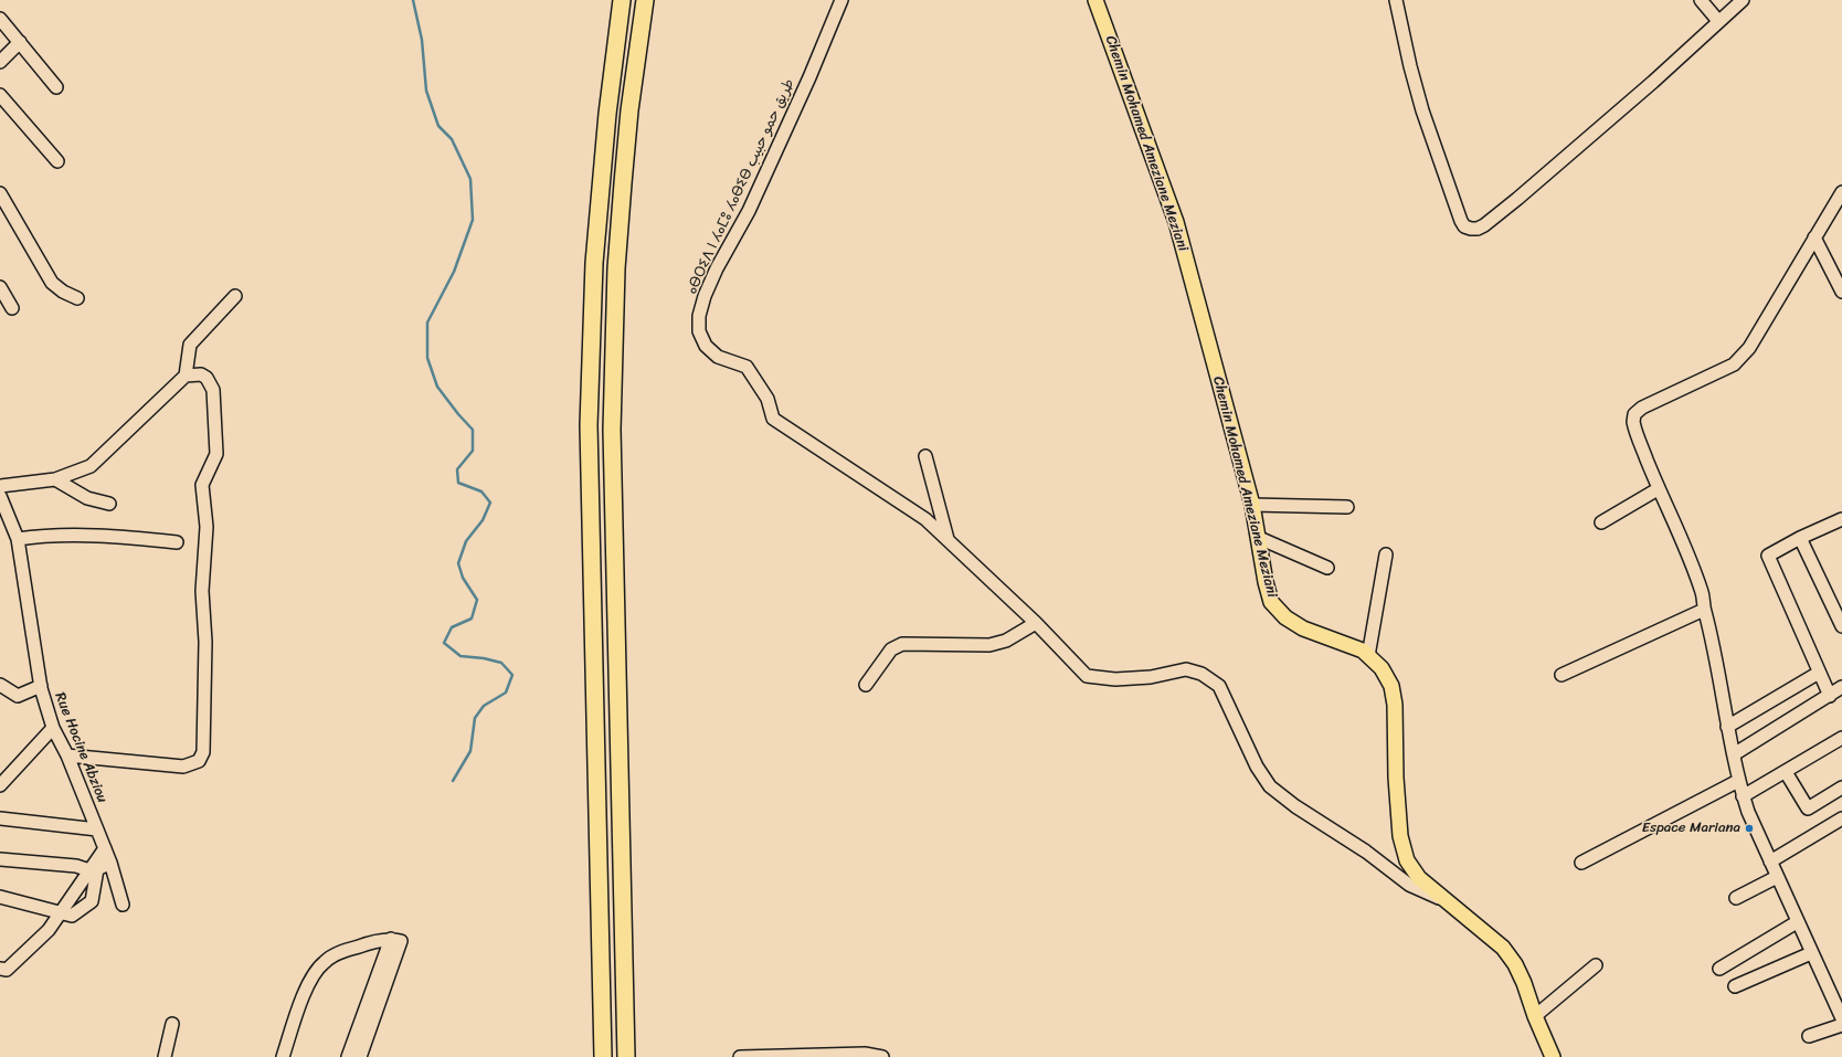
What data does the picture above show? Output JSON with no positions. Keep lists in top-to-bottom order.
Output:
{
  "streets": {
    "main road": ["Chemin Mohamed Ameziane Meziani"],
    "street": ["ⴰⴱⵔⵉⴷ ⵏ ⵃⴰⵎⵓ ⵃⴰⴱⵉⴱ طريق حمو حبيب", "Rue Hocine Abziou"]
  },
  "crossings": [
    ["Chemin Mohamed Ameziane Meziani", "ⴰⴱⵔⵉⴷ ⵏ ⵃⴰⵎⵓ ⵃⴰⴱⵉⴱ طريق حمو حبيب"]
  ],
  "places": ["Espace Mariana"]
}
